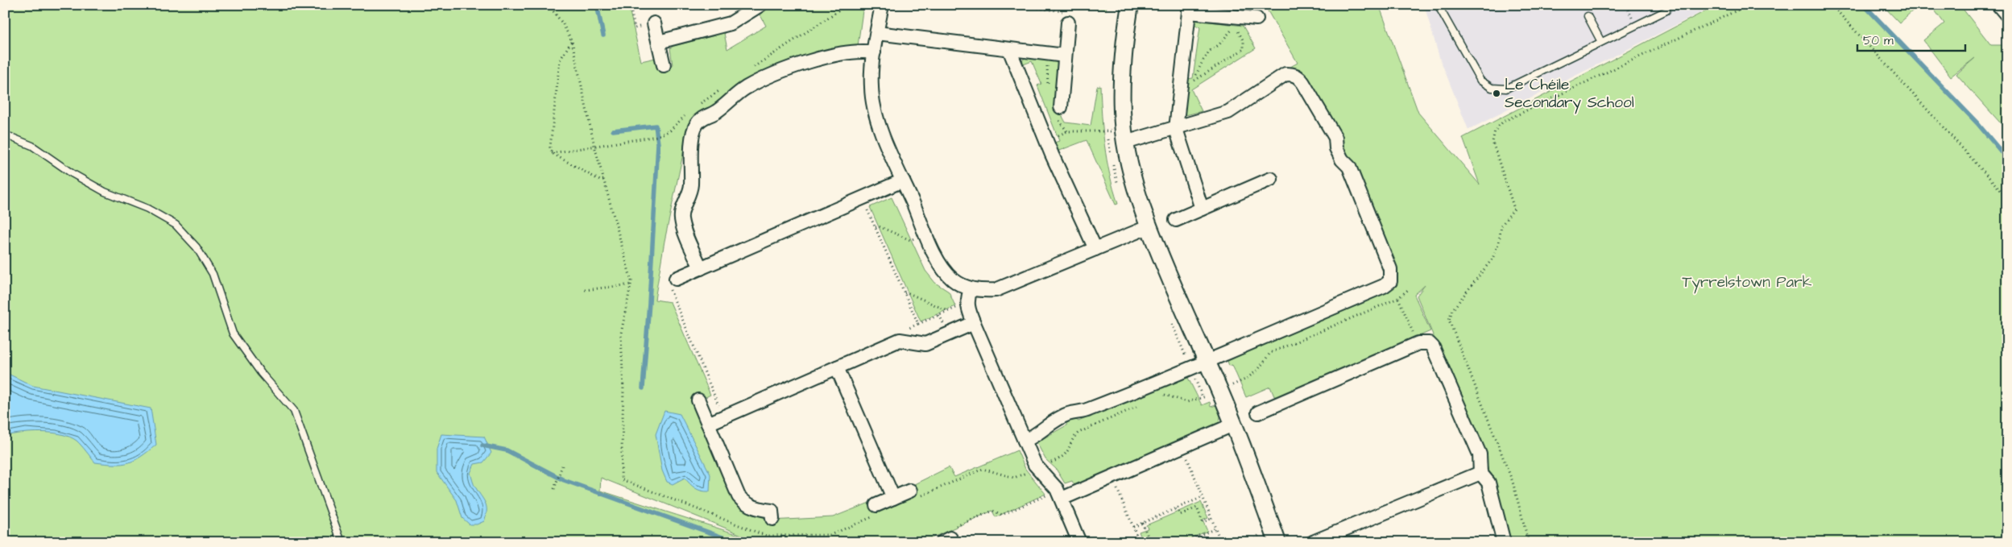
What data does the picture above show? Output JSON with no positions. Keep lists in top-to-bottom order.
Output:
{
  "parks": ["Tyrrelstown Park"],
  "places": ["Le Chéile Secondary School"],
  "scale_bar": "50 m"
}
